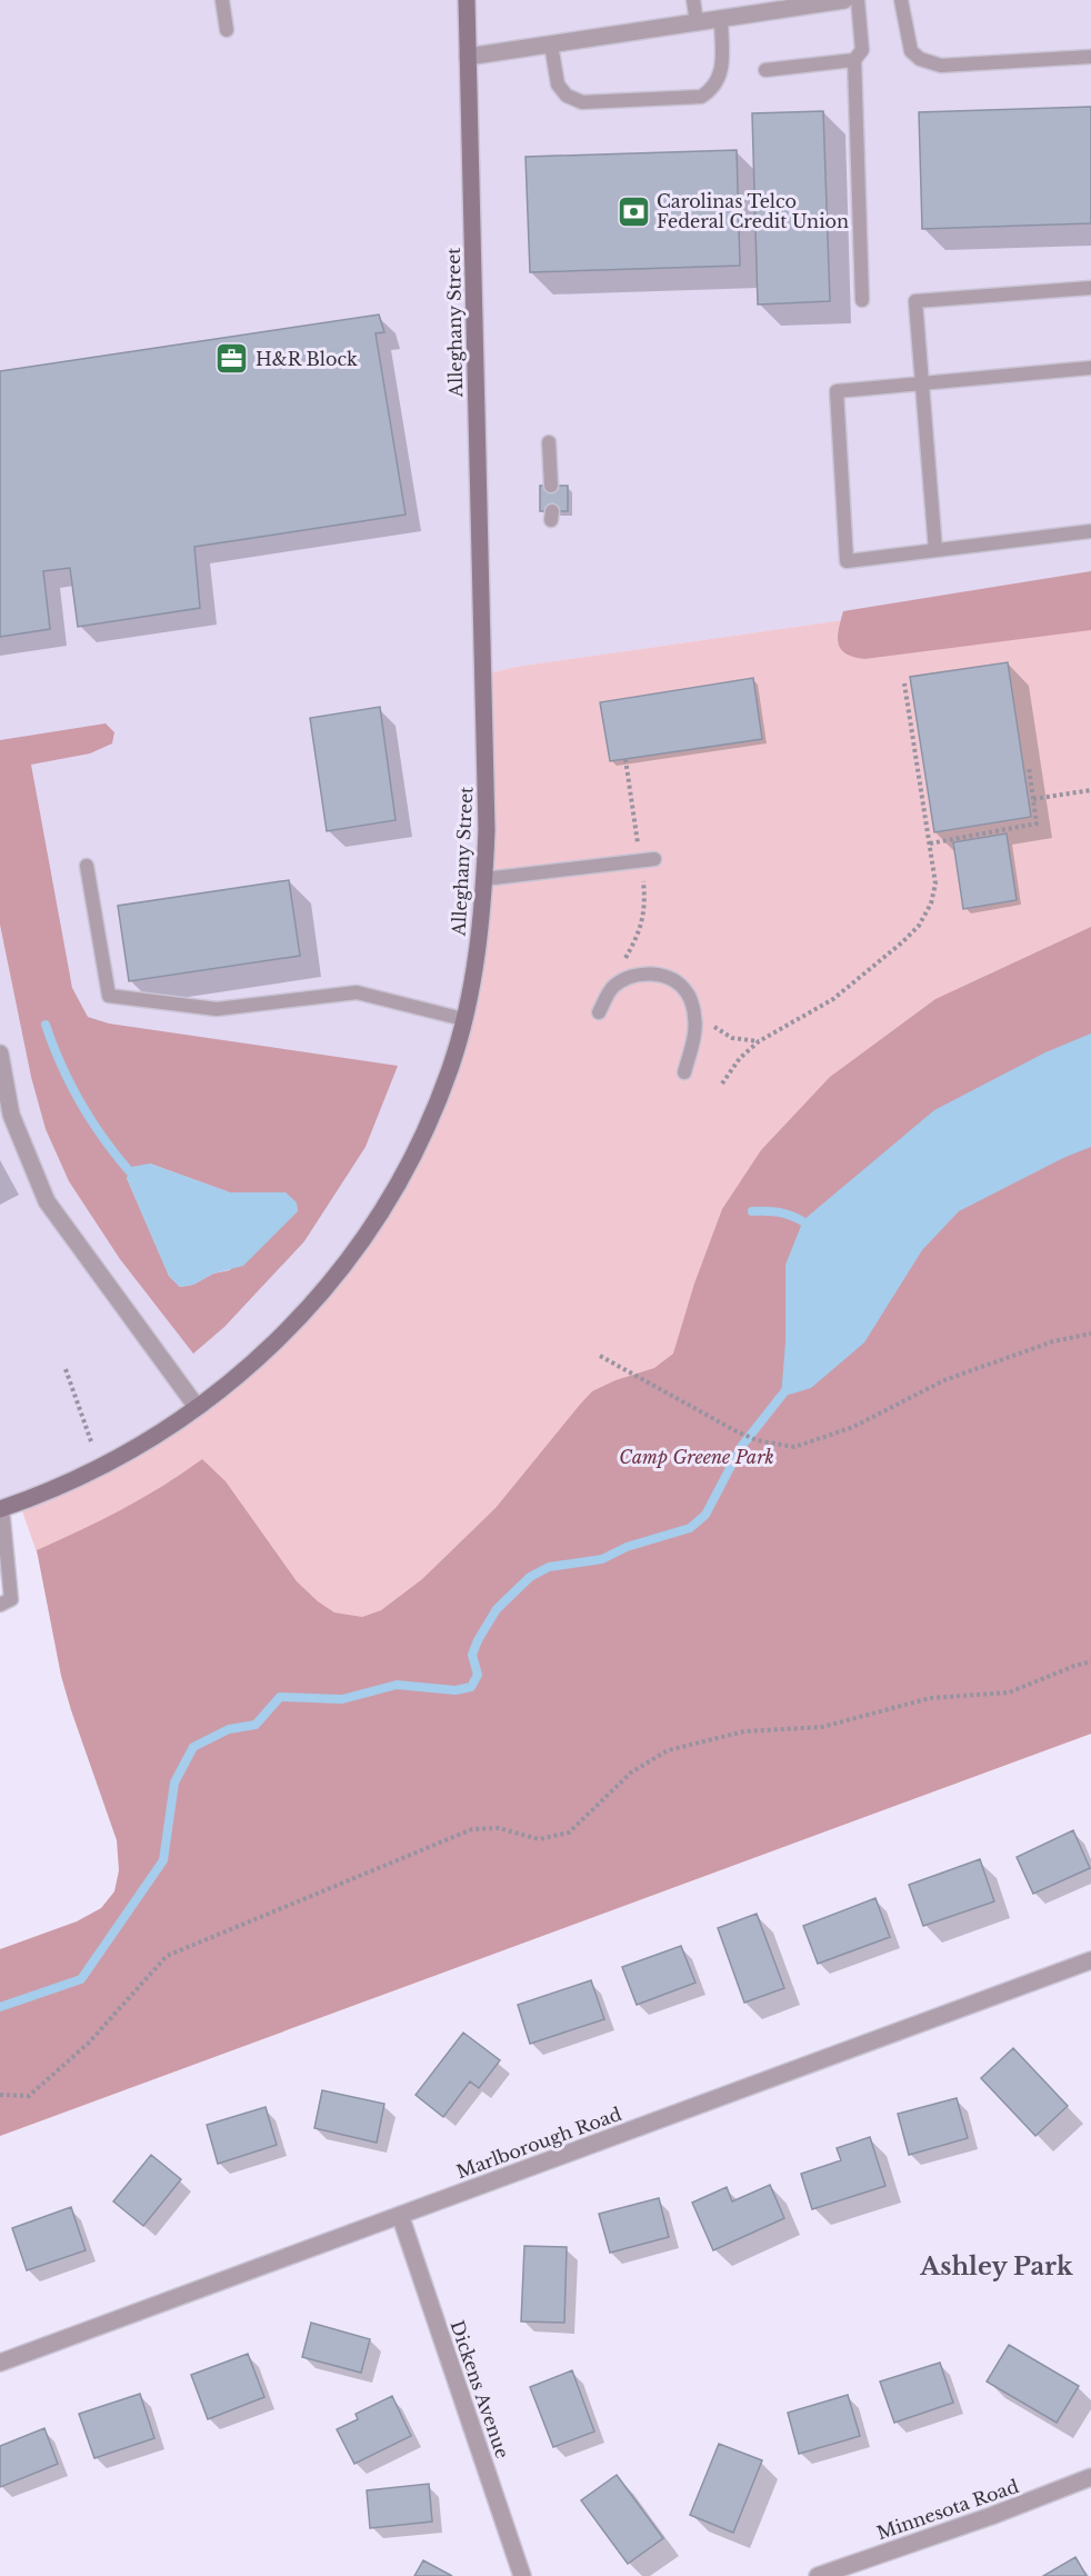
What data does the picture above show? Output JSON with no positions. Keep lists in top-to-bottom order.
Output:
{
  "streets": {
    "street": [
      "Alleghany Street",
      "Marlborough Road",
      "Dickens Avenue",
      "Minnesota Road"
    ]
  },
  "crossings": [
    ["Marlborough Road", "Dickens Avenue"]
  ],
  "districts": ["Ashley Park"],
  "parks": ["Camp Greene Park"],
  "places": {
    "bank": ["Carolinas Telco Federal Credit Union"],
    "office": ["H&R Block"]
  }
}
